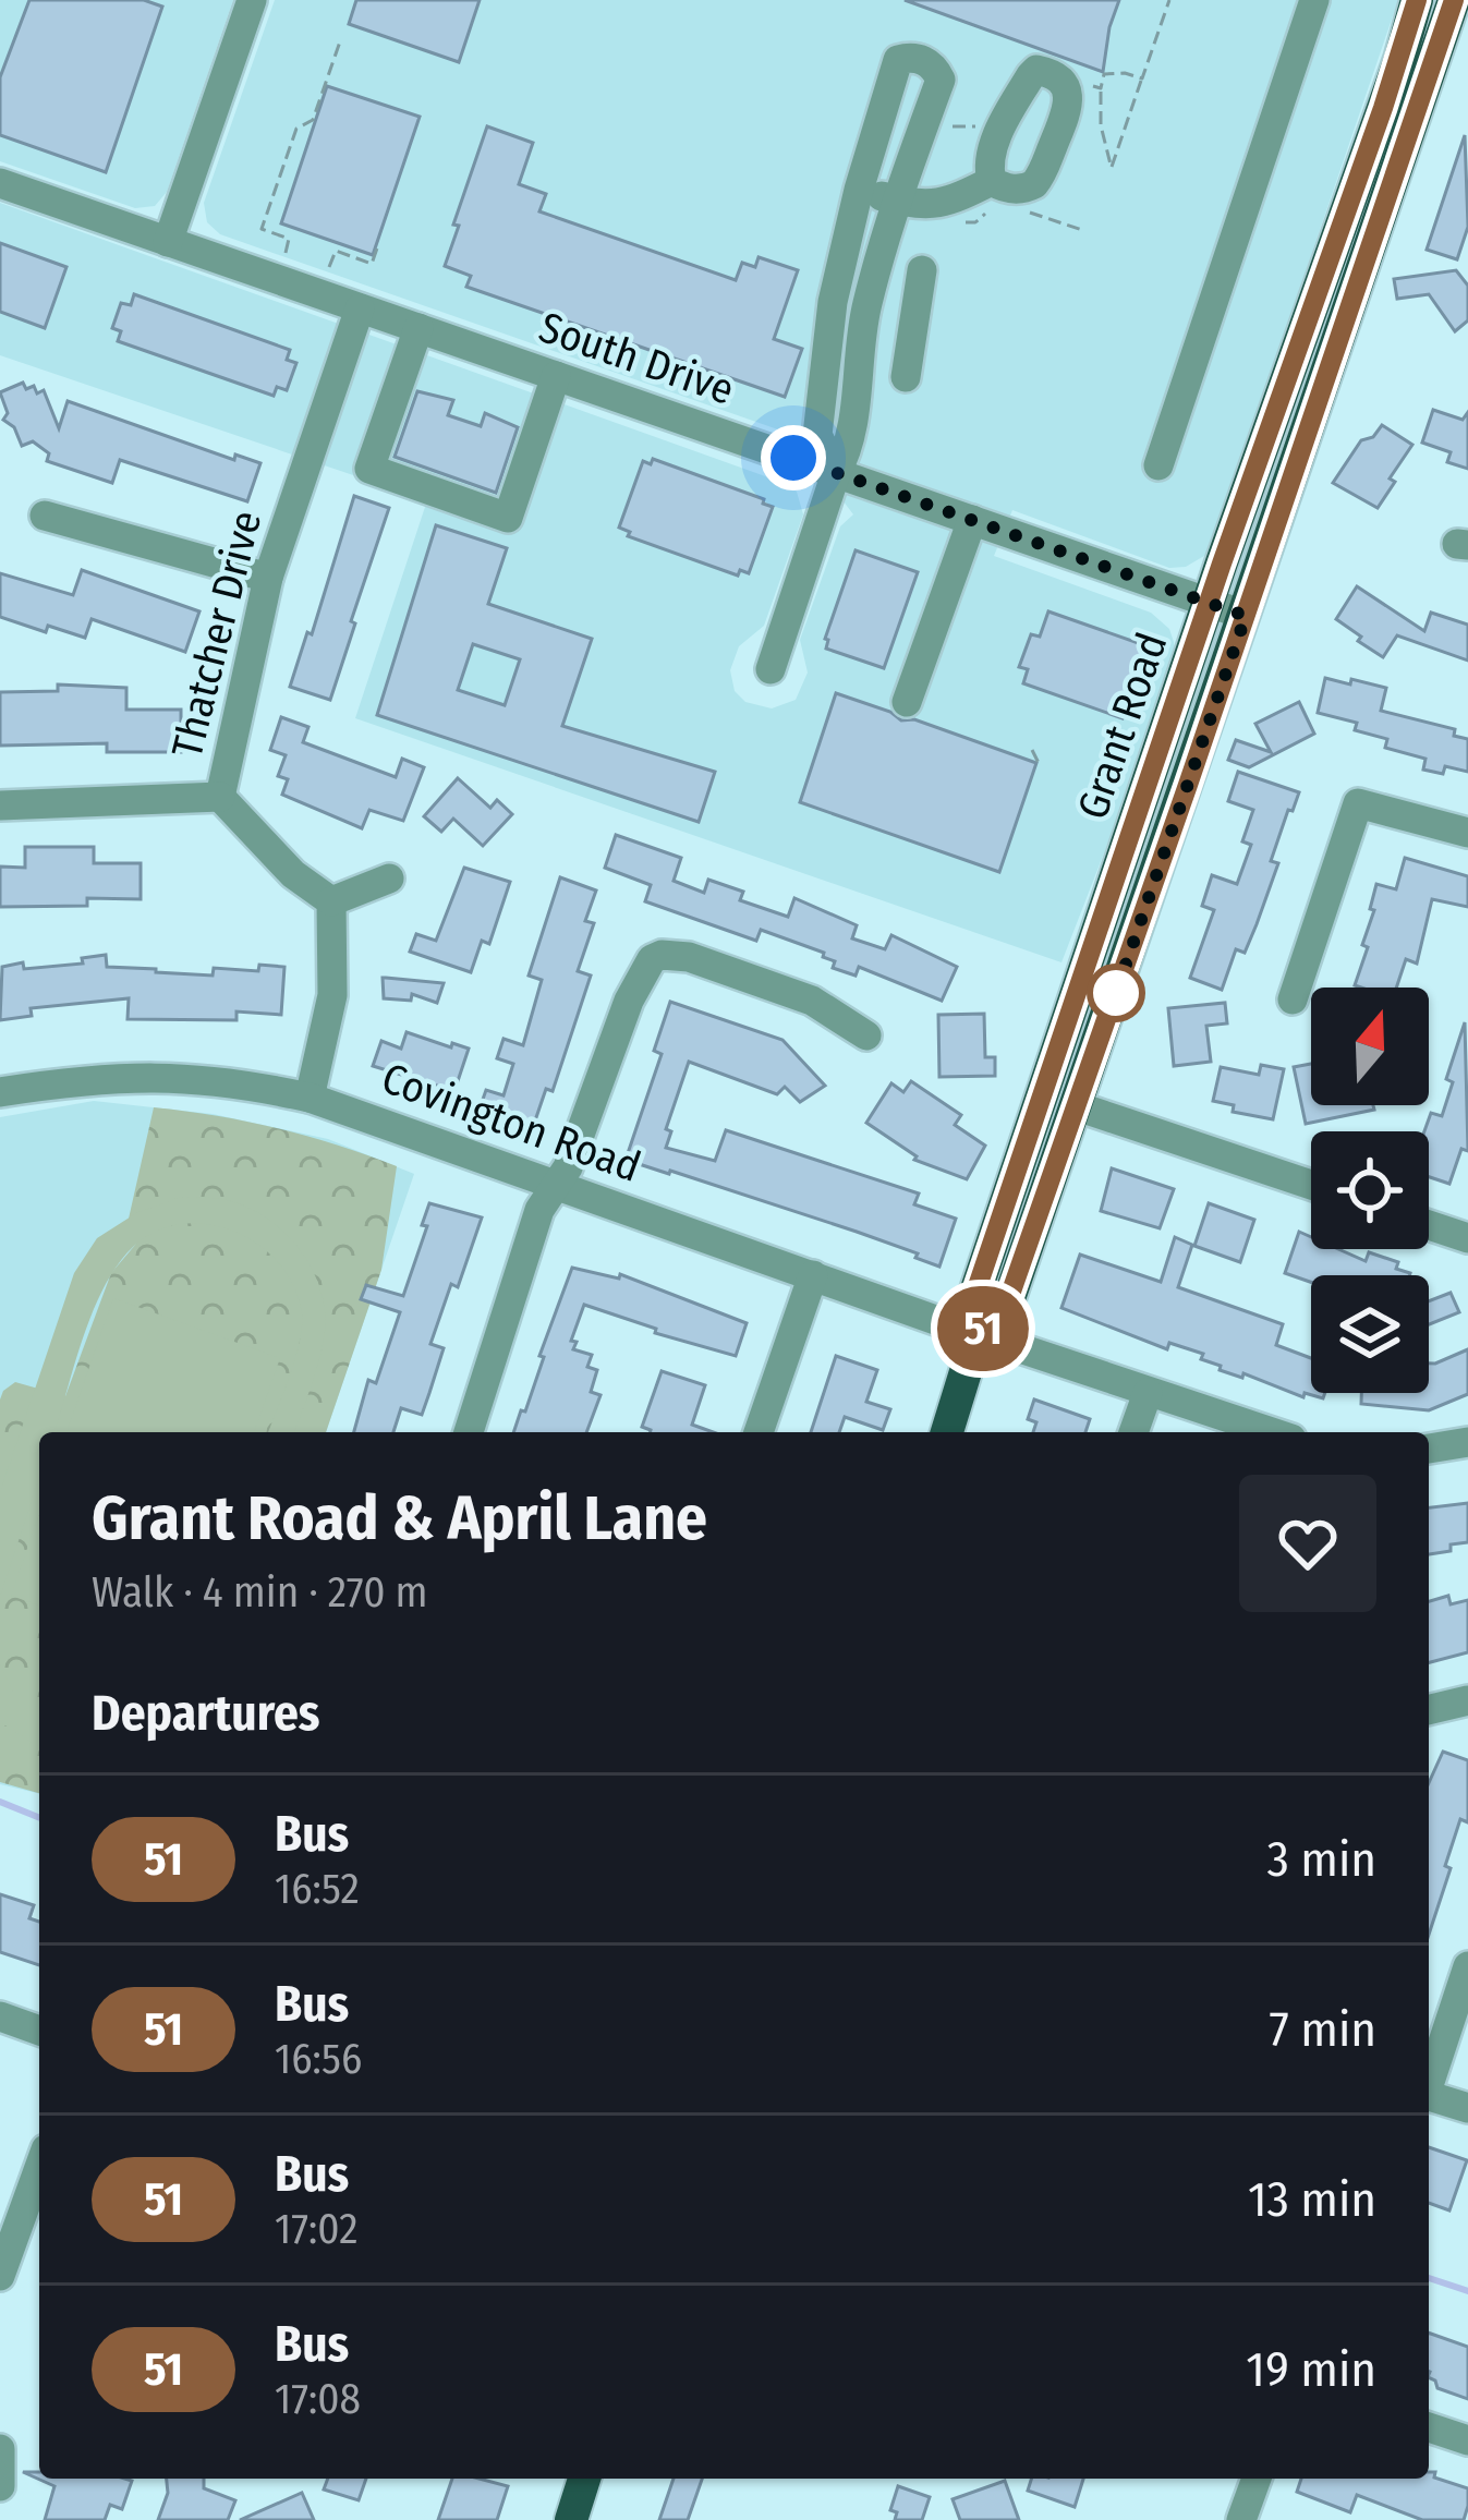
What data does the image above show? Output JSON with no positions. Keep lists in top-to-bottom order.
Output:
{
  "streets": {
    "main road": ["Grant Road"],
    "street": ["South Drive", "Thatcher Drive", "Covington Road"]
  },
  "crossings": [
    ["South Drive", "Thatcher Drive"],
    ["South Drive", "Grant Road"],
    ["Grant Road", "Covington Road"]
  ],
  "lines": ["bus line 51"],
  "north": "top",
  "page": {
    "on_map": "51",
    "heading": [
      ["Grant Road & April Lane", "Walk · 4 min · 270 m"],
      "Departures"
    ],
    "list": [
      {
        "mark": "51",
        "name": "Bus",
        "note": "16:52",
        "value": "3 min"
      },
      {
        "mark": "51",
        "name": "Bus",
        "note": "16:56",
        "value": "7 min"
      },
      {
        "mark": "51",
        "name": "Bus",
        "note": "17:02",
        "value": "13 min"
      },
      {
        "mark": "51",
        "name": "Bus",
        "note": "17:08",
        "value": "19 min"
      }
    ]
  }
}
